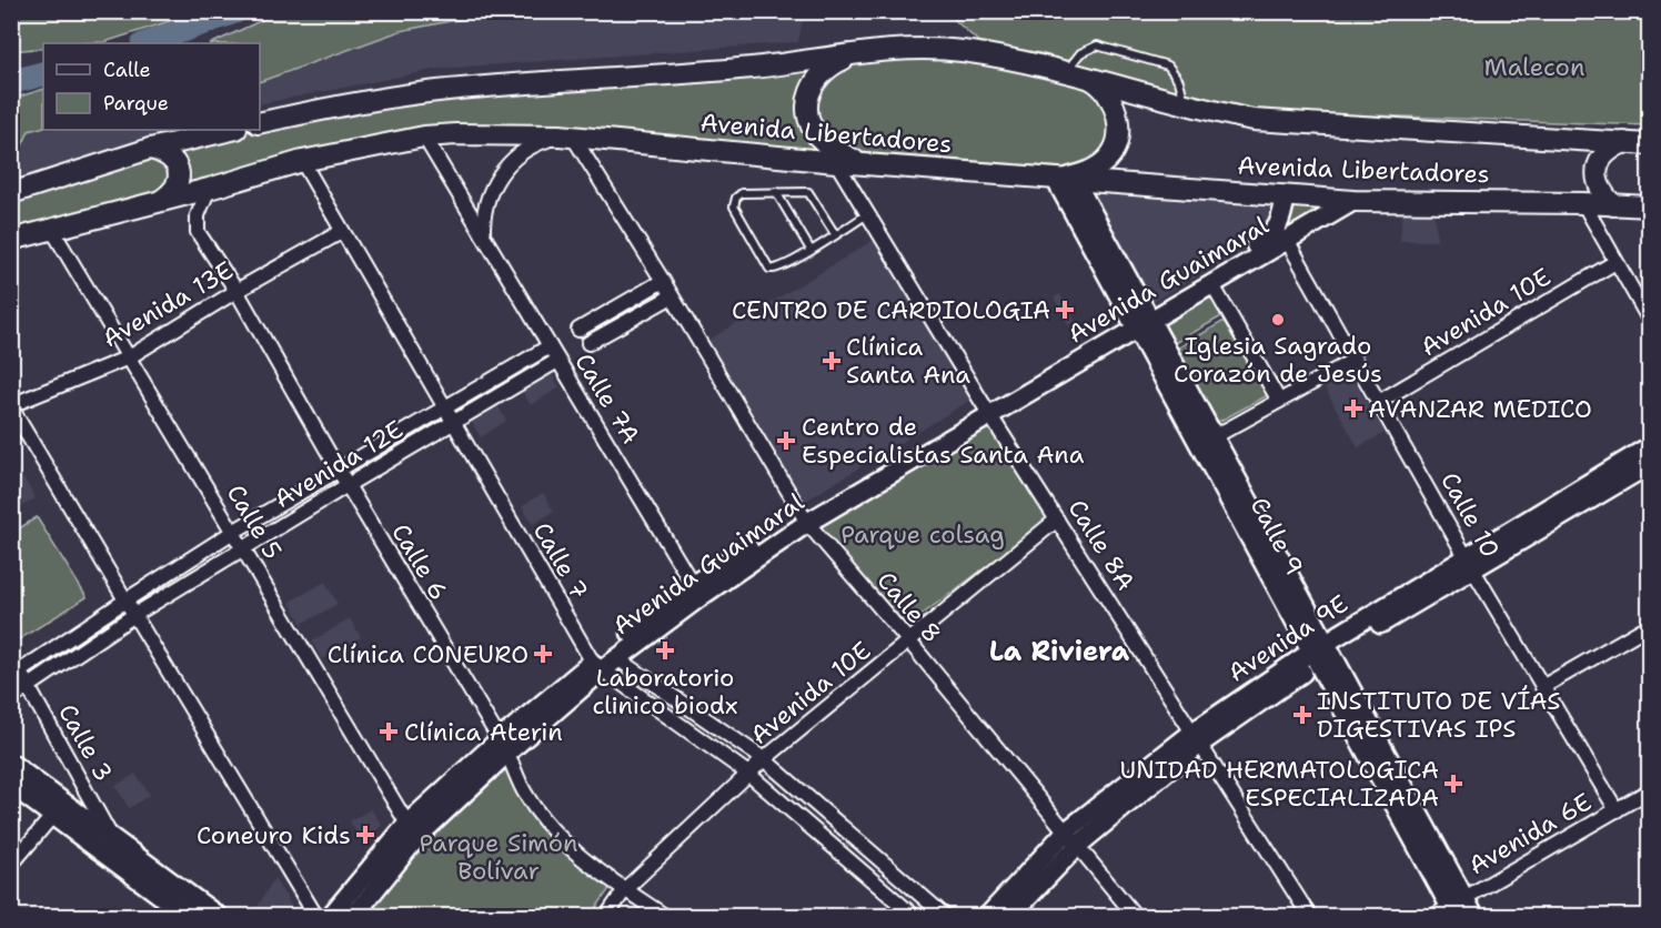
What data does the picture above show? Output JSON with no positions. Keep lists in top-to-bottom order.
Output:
{
  "streets": {
    "main road": ["Avenida Libertadores"],
    "street": [
      "Avenida Guaimaral",
      "Avenida 13E",
      "Avenida 10E",
      "Calle 7A",
      "Avenida 12E",
      "Calle 10",
      "Calle 5",
      "Calle 9",
      "Calle 8A",
      "Calle 7",
      "Calle 6",
      "Calle 8",
      "Avenida 9E",
      "Calle 3",
      "Avenida 6E"
    ]
  },
  "crossings": [
    ["Avenida Libertadores", "Avenida Guaimaral"],
    ["Avenida Libertadores", "Calle 7A"],
    ["Avenida Libertadores", "Calle 5"],
    ["Avenida Libertadores", "Calle 9"],
    ["Avenida Libertadores", "Calle 8A"],
    ["Avenida Libertadores", "Calle 7"],
    ["Avenida Libertadores", "Calle 6"],
    ["Avenida Libertadores", "Calle 8"],
    ["Avenida Guaimaral", "Calle 7A"],
    ["Avenida Guaimaral", "Calle 10"],
    ["Avenida Guaimaral", "Calle 5"],
    ["Avenida Guaimaral", "Calle 9"],
    ["Avenida Guaimaral", "Calle 8A"],
    ["Avenida Guaimaral", "Calle 7"],
    ["Avenida Guaimaral", "Calle 6"],
    ["Avenida Guaimaral", "Calle 8"],
    ["Avenida 13E", "Calle 5"],
    ["Avenida 13E", "Calle 7"],
    ["Avenida 13E", "Calle 6"],
    ["Avenida 10E", "Calle 10"],
    ["Avenida 10E", "Calle 8A"],
    ["Avenida 10E", "Calle 7"],
    ["Avenida 10E", "Calle 6"],
    ["Avenida 10E", "Calle 8"],
    ["Calle 7A", "Avenida 12E"],
    ["Avenida 12E", "Calle 5"],
    ["Avenida 12E", "Calle 7"],
    ["Avenida 12E", "Calle 6"],
    ["Avenida 12E", "Calle 3"],
    ["Calle 10", "Avenida 9E"],
    ["Calle 10", "Avenida 6E"],
    ["Calle 9", "Avenida 9E"],
    ["Calle 9", "Avenida 6E"],
    ["Calle 8A", "Avenida 9E"],
    ["Calle 8", "Avenida 9E"]
  ],
  "districts": ["La Riviera"],
  "parks": ["Malecon", "Parque colsag", "Parque Simón Bolívar"],
  "places": {
    "health": [
      "CENTRO DE CARDIOLOGIA",
      "Clínica Santa Ana",
      "AVANZAR MEDICO",
      "Centro de Especialistas Santa Ana",
      "Laboratorio clinico biodx",
      "Clínica CONEURO",
      "INSTITUTO DE VÍAS DIGESTIVAS IPS",
      "Clínica Aterin",
      "UNIDAD HERMATOLOGICA ESPECIALIZADA",
      "Coneuro Kids"
    ],
    "other": ["Iglesia Sagrado Corazón de Jesús"]
  },
  "legend": ["Calle", "Parque"]
}
